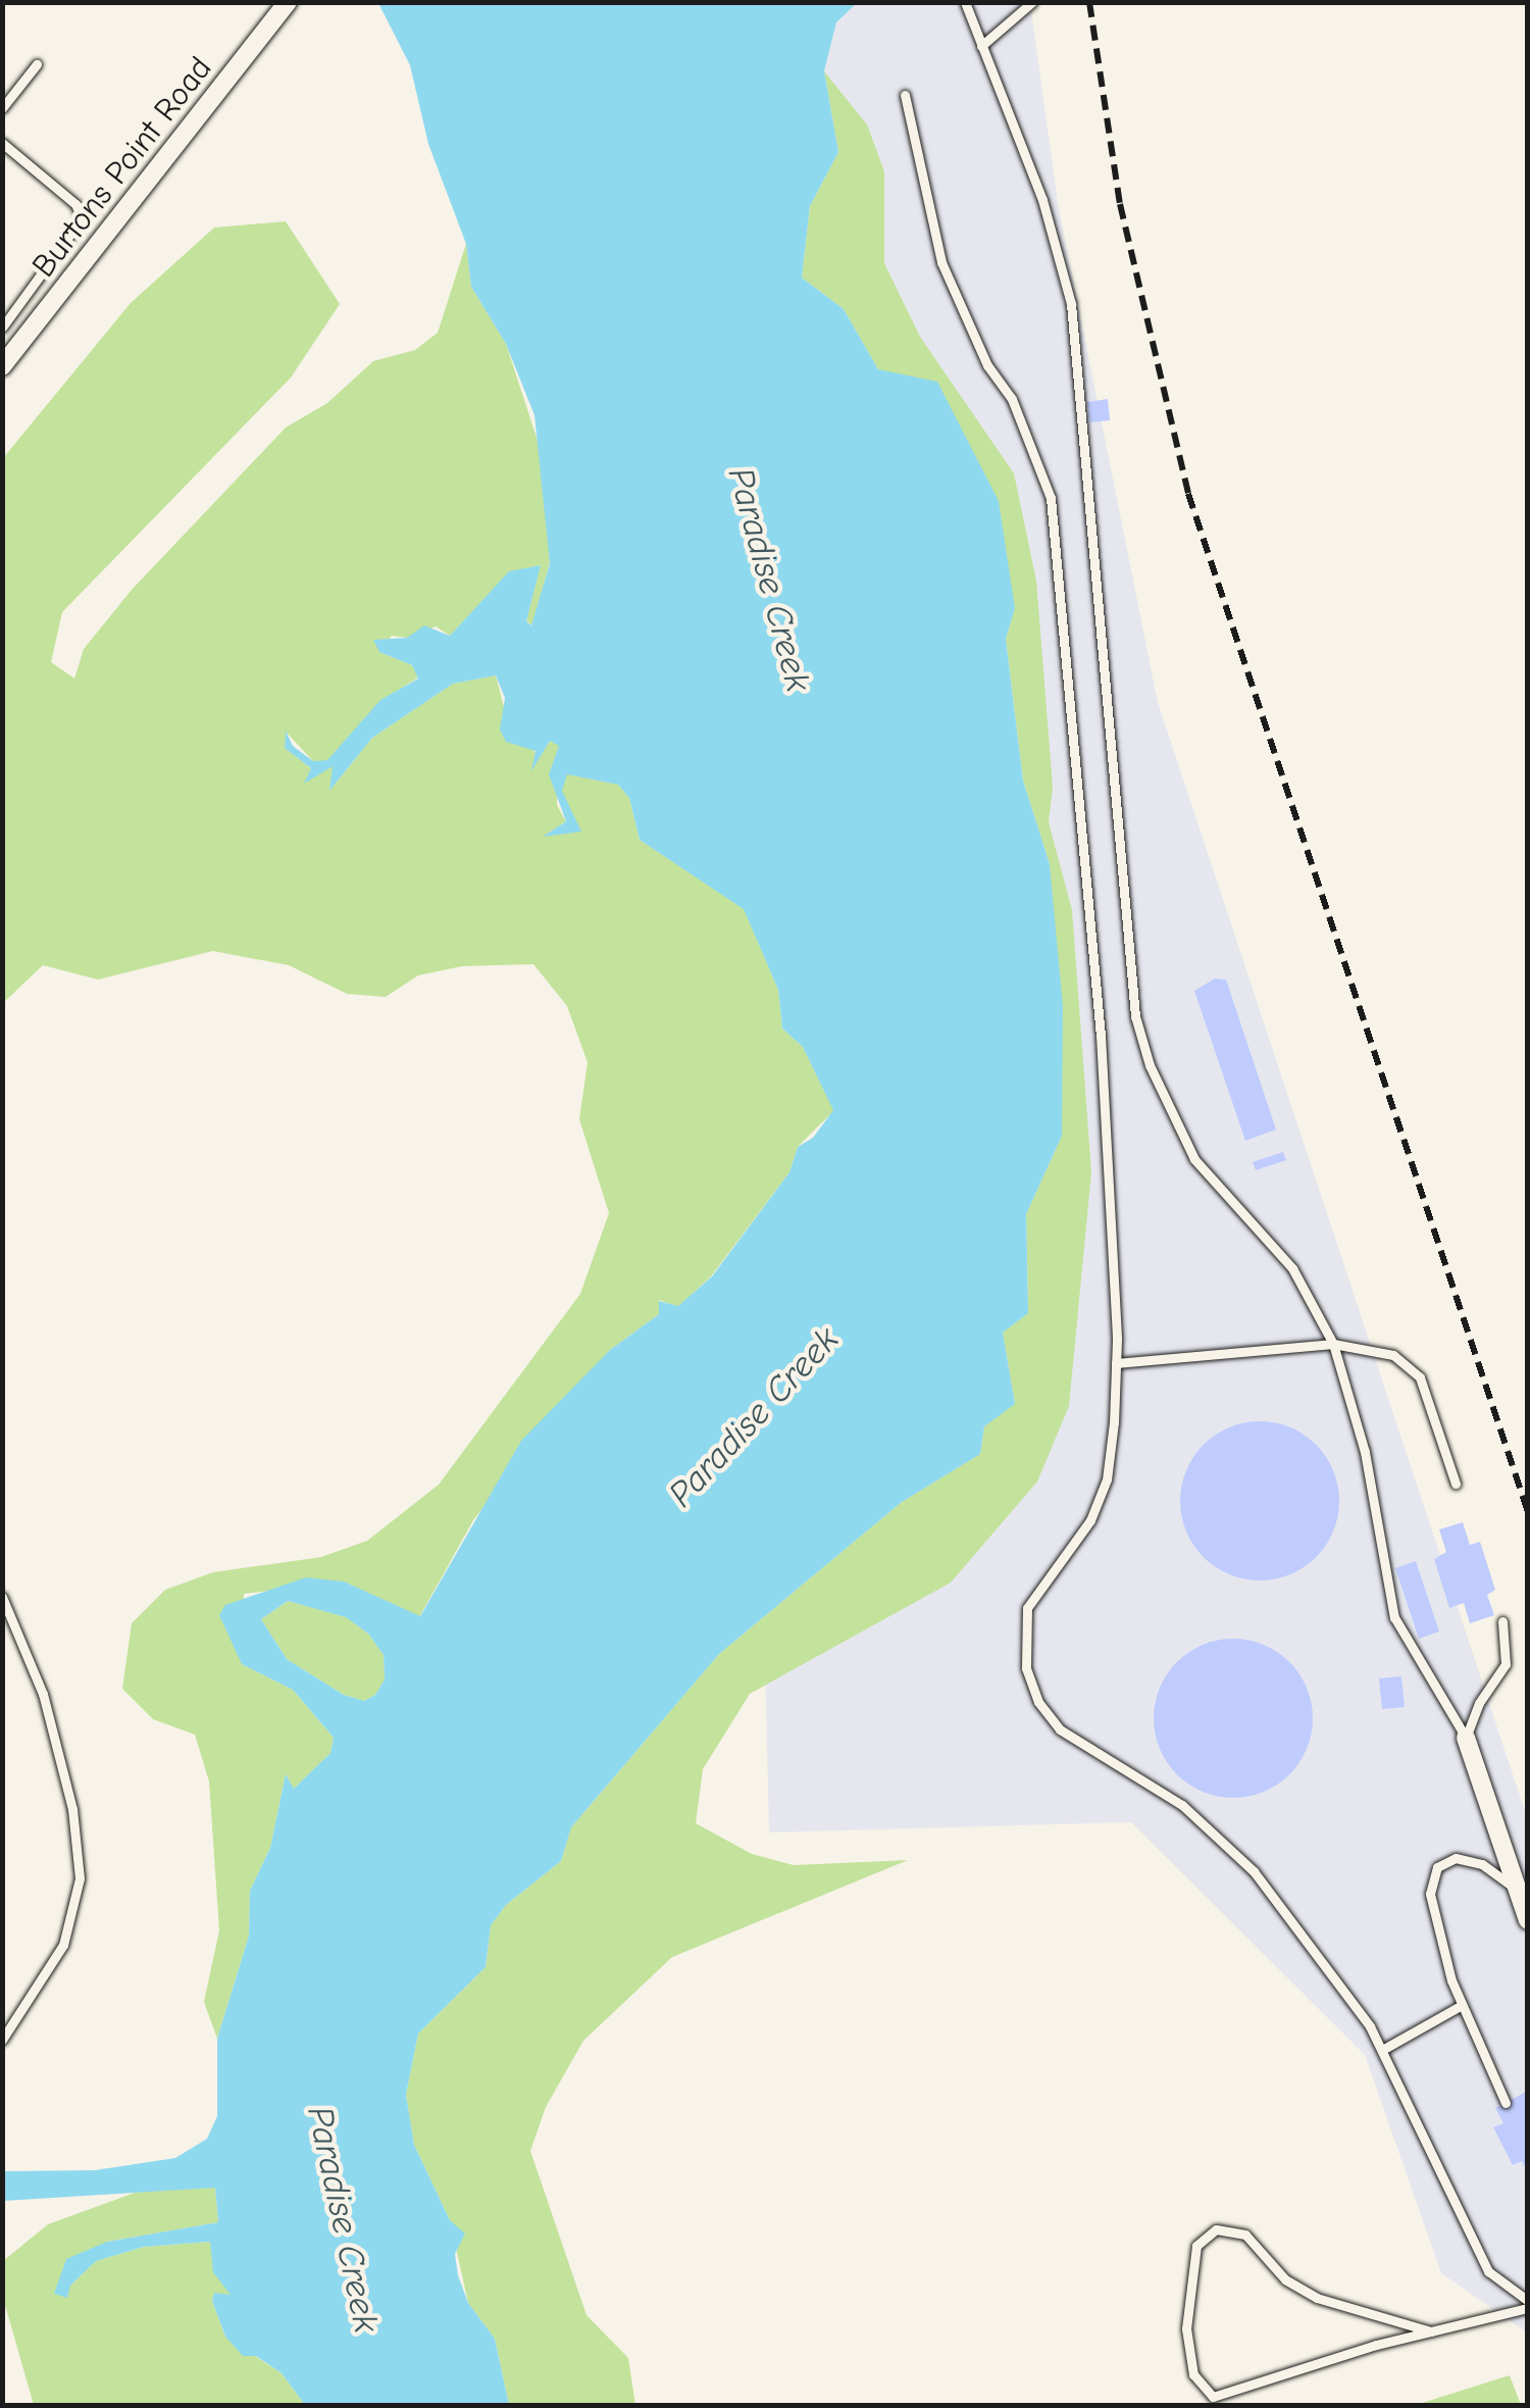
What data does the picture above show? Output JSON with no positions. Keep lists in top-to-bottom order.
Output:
{
  "streets": {
    "street": ["Burtons Point Road"]
  },
  "water": ["Paradise Creek"]
}
